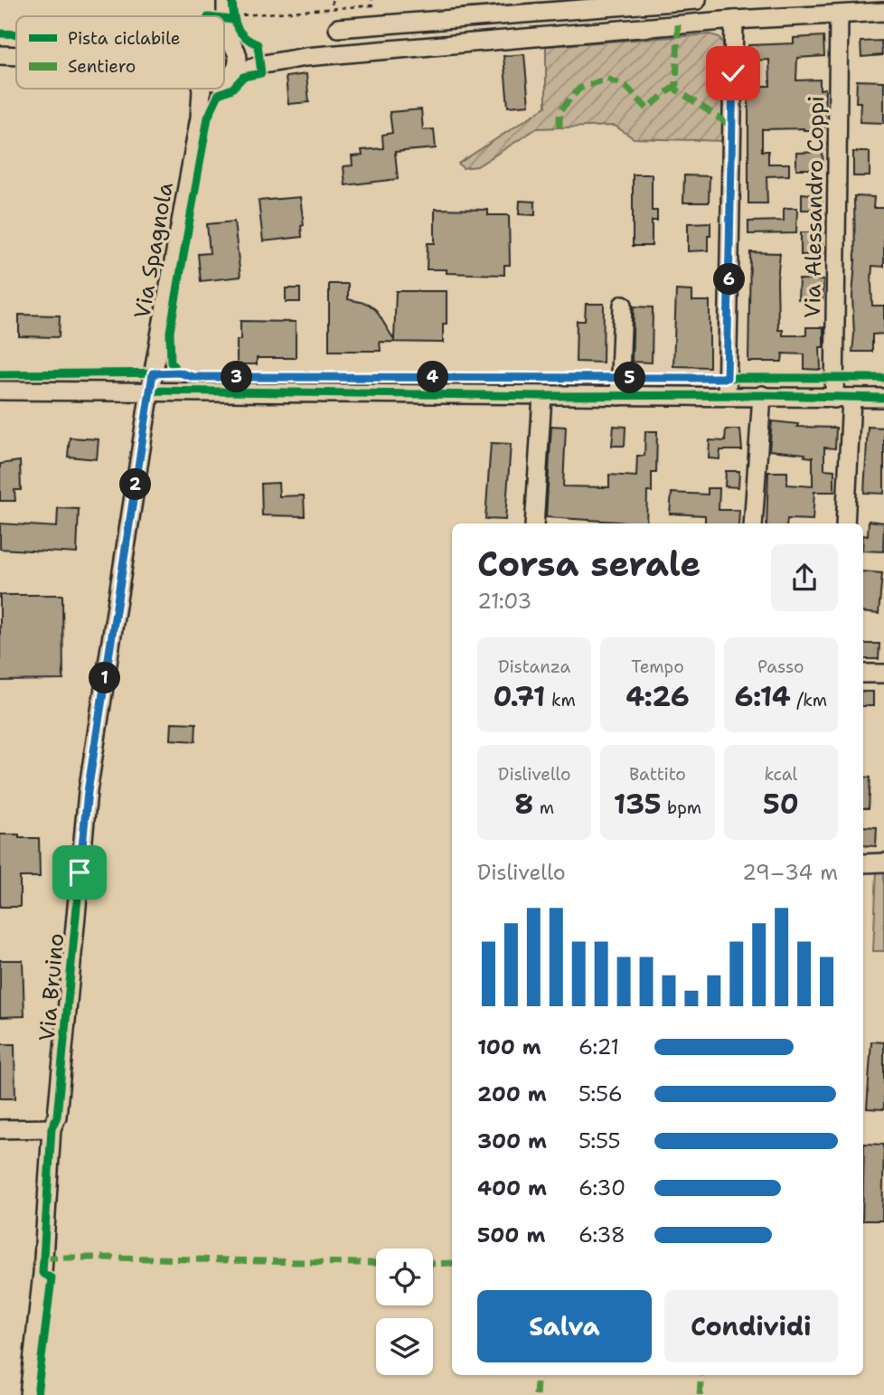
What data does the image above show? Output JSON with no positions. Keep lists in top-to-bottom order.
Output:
{
  "streets": {
    "street": ["Via Alessandro Coppi", "Via Spagnola", "Via Bruino"]
  },
  "crossings": [
    ["Via Spagnola", "Via Bruino"]
  ],
  "legend": ["Pista ciclabile", "Sentiero"],
  "page": {
    "pins": [
      "6",
      "3",
      "4",
      "5",
      "2",
      "1"
    ],
    "heading": ["Corsa serale", "21:03"],
    "stats": [
      ["Distanza", "0.71 km"],
      ["Tempo", "4:26"],
      ["Passo", "6:14 /km"],
      ["Dislivello", "8 m"],
      ["Battito", "135 bpm"],
      ["kcal", "50"]
    ],
    "chart": ["Dislivello", "29–34 m"],
    "list": [
      {
        "name": "100 m",
        "note": "6:21"
      },
      {
        "name": "200 m",
        "note": "5:56"
      },
      {
        "name": "300 m",
        "note": "5:55"
      },
      {
        "name": "400 m",
        "note": "6:30"
      },
      {
        "name": "500 m",
        "note": "6:38"
      }
    ],
    "buttons": ["Salva", "Condividi"]
  }
}
